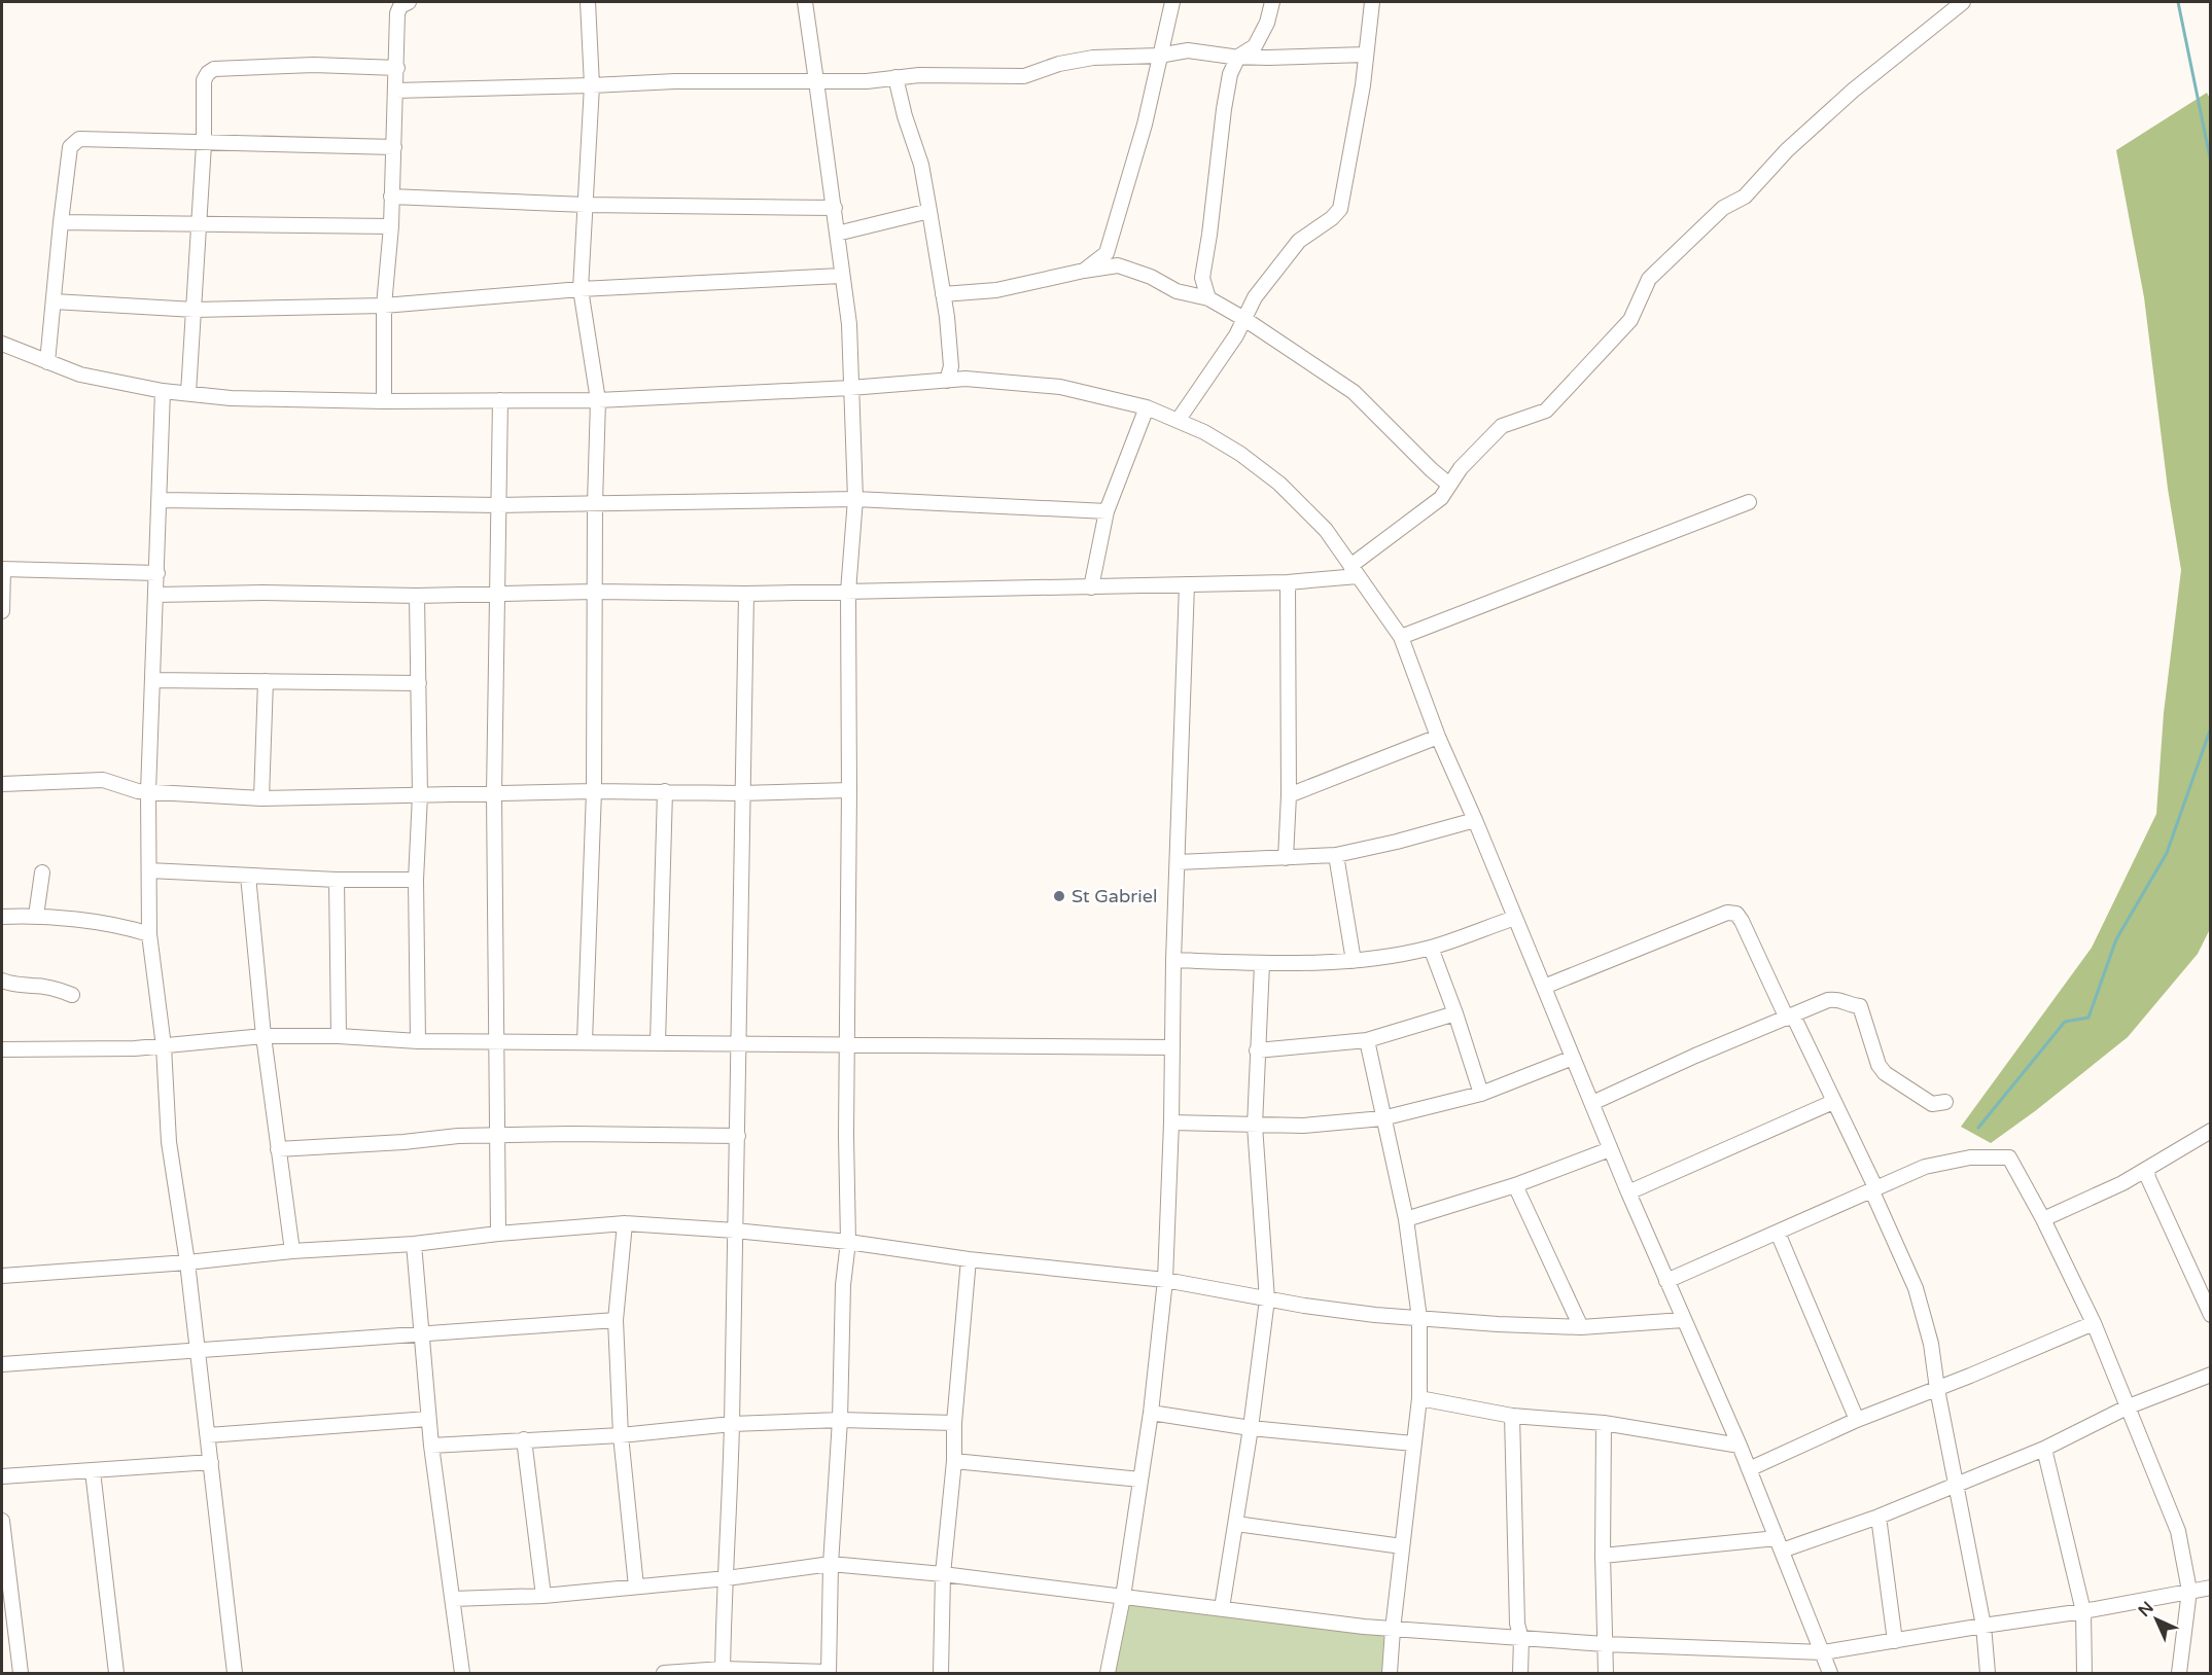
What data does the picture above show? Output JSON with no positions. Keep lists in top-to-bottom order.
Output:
{
  "places": ["St Gabriel"],
  "north": "top left"
}
